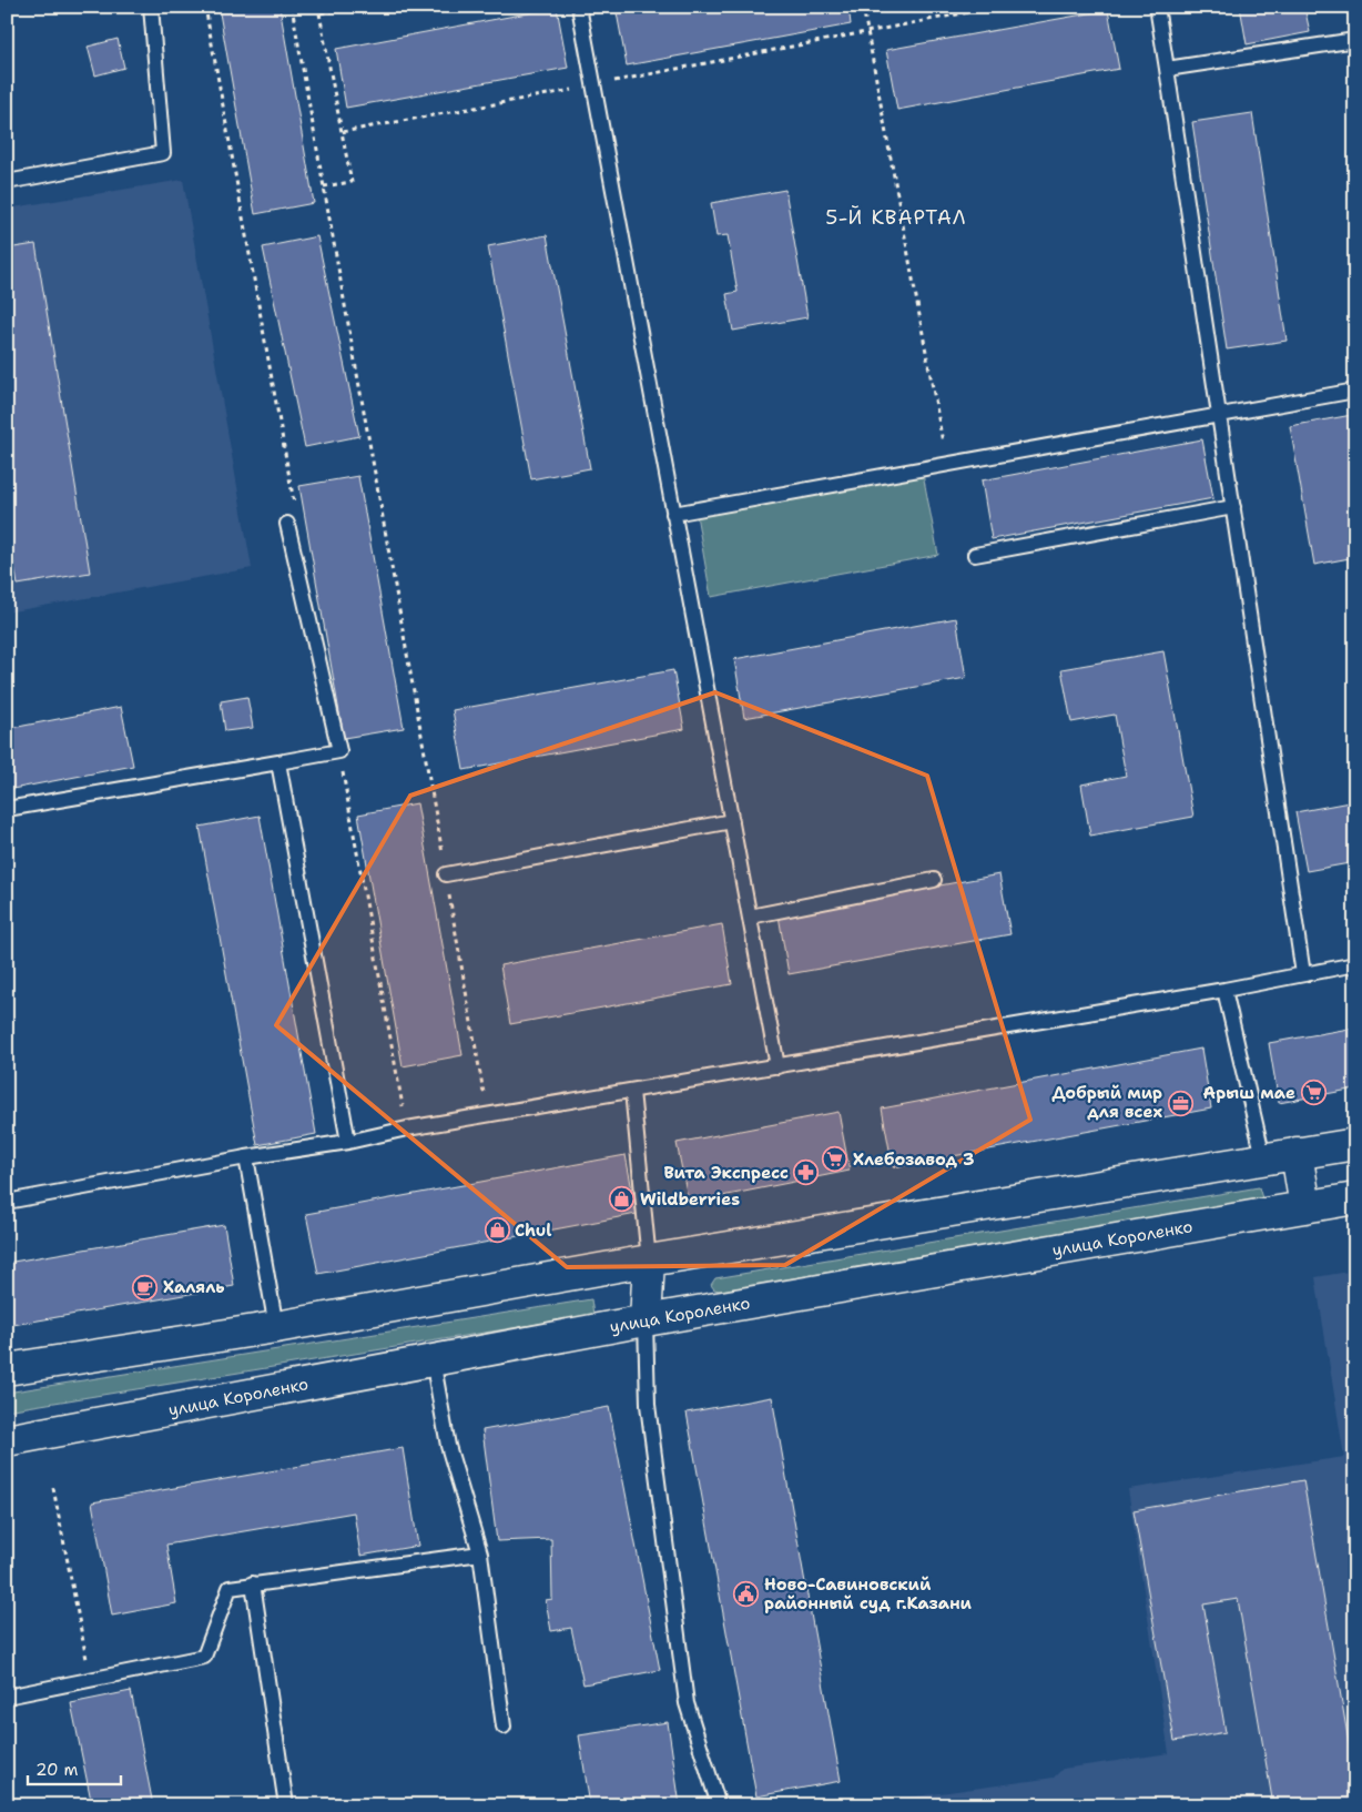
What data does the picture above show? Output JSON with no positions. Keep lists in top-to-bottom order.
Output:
{
  "streets": {
    "street": ["улица Короленко"]
  },
  "districts": ["5-Й КВАРТАЛ"],
  "places": {
    "supermarket": ["Арыш мае", "Хлебозавод 3"],
    "office": ["Добрый мир для всех"],
    "pharmacy": ["Вита Экспресс"],
    "shop": ["Wildberries", "Chul"],
    "cafe": ["Халяль"],
    "public building": ["Ново-Савиновский районный суд г.Казани"]
  },
  "scale_bar": "20 m"
}
